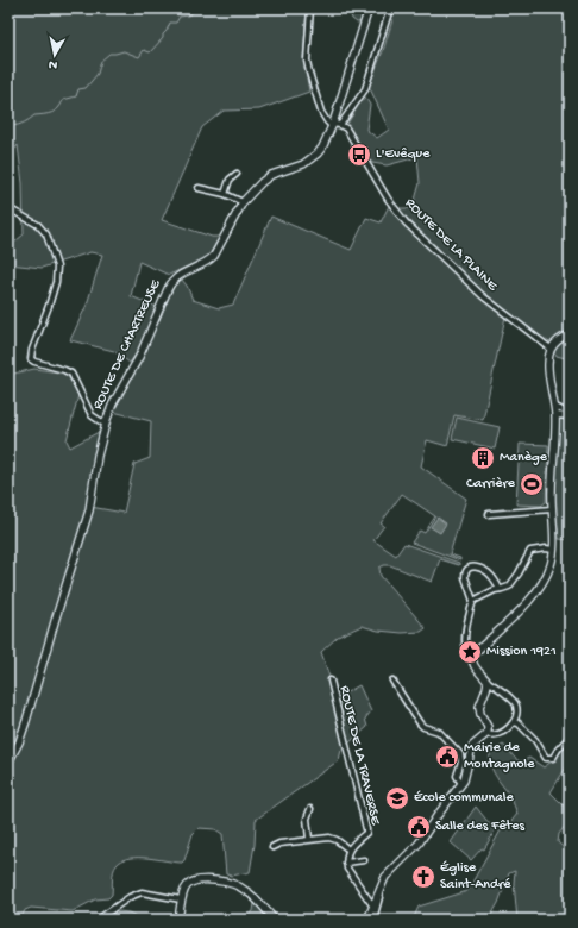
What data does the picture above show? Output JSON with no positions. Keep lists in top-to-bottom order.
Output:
{
  "streets": {
    "main road": ["ROUTE DE CHARTREUSE"],
    "street": ["ROUTE DE LA PLAINE", "ROUTE DE LA TRAVERSE"]
  },
  "places": {
    "bus stop": ["L'Evêque"],
    "building": ["Manège"],
    "sports": ["Carrière"],
    "place": ["Mission 1921"],
    "public building": ["Mairie de Montagnole", "Salle des Fêtes"],
    "school or university": ["École communale"],
    "church": ["Église Saint-André"]
  },
  "north": "bottom"
}
